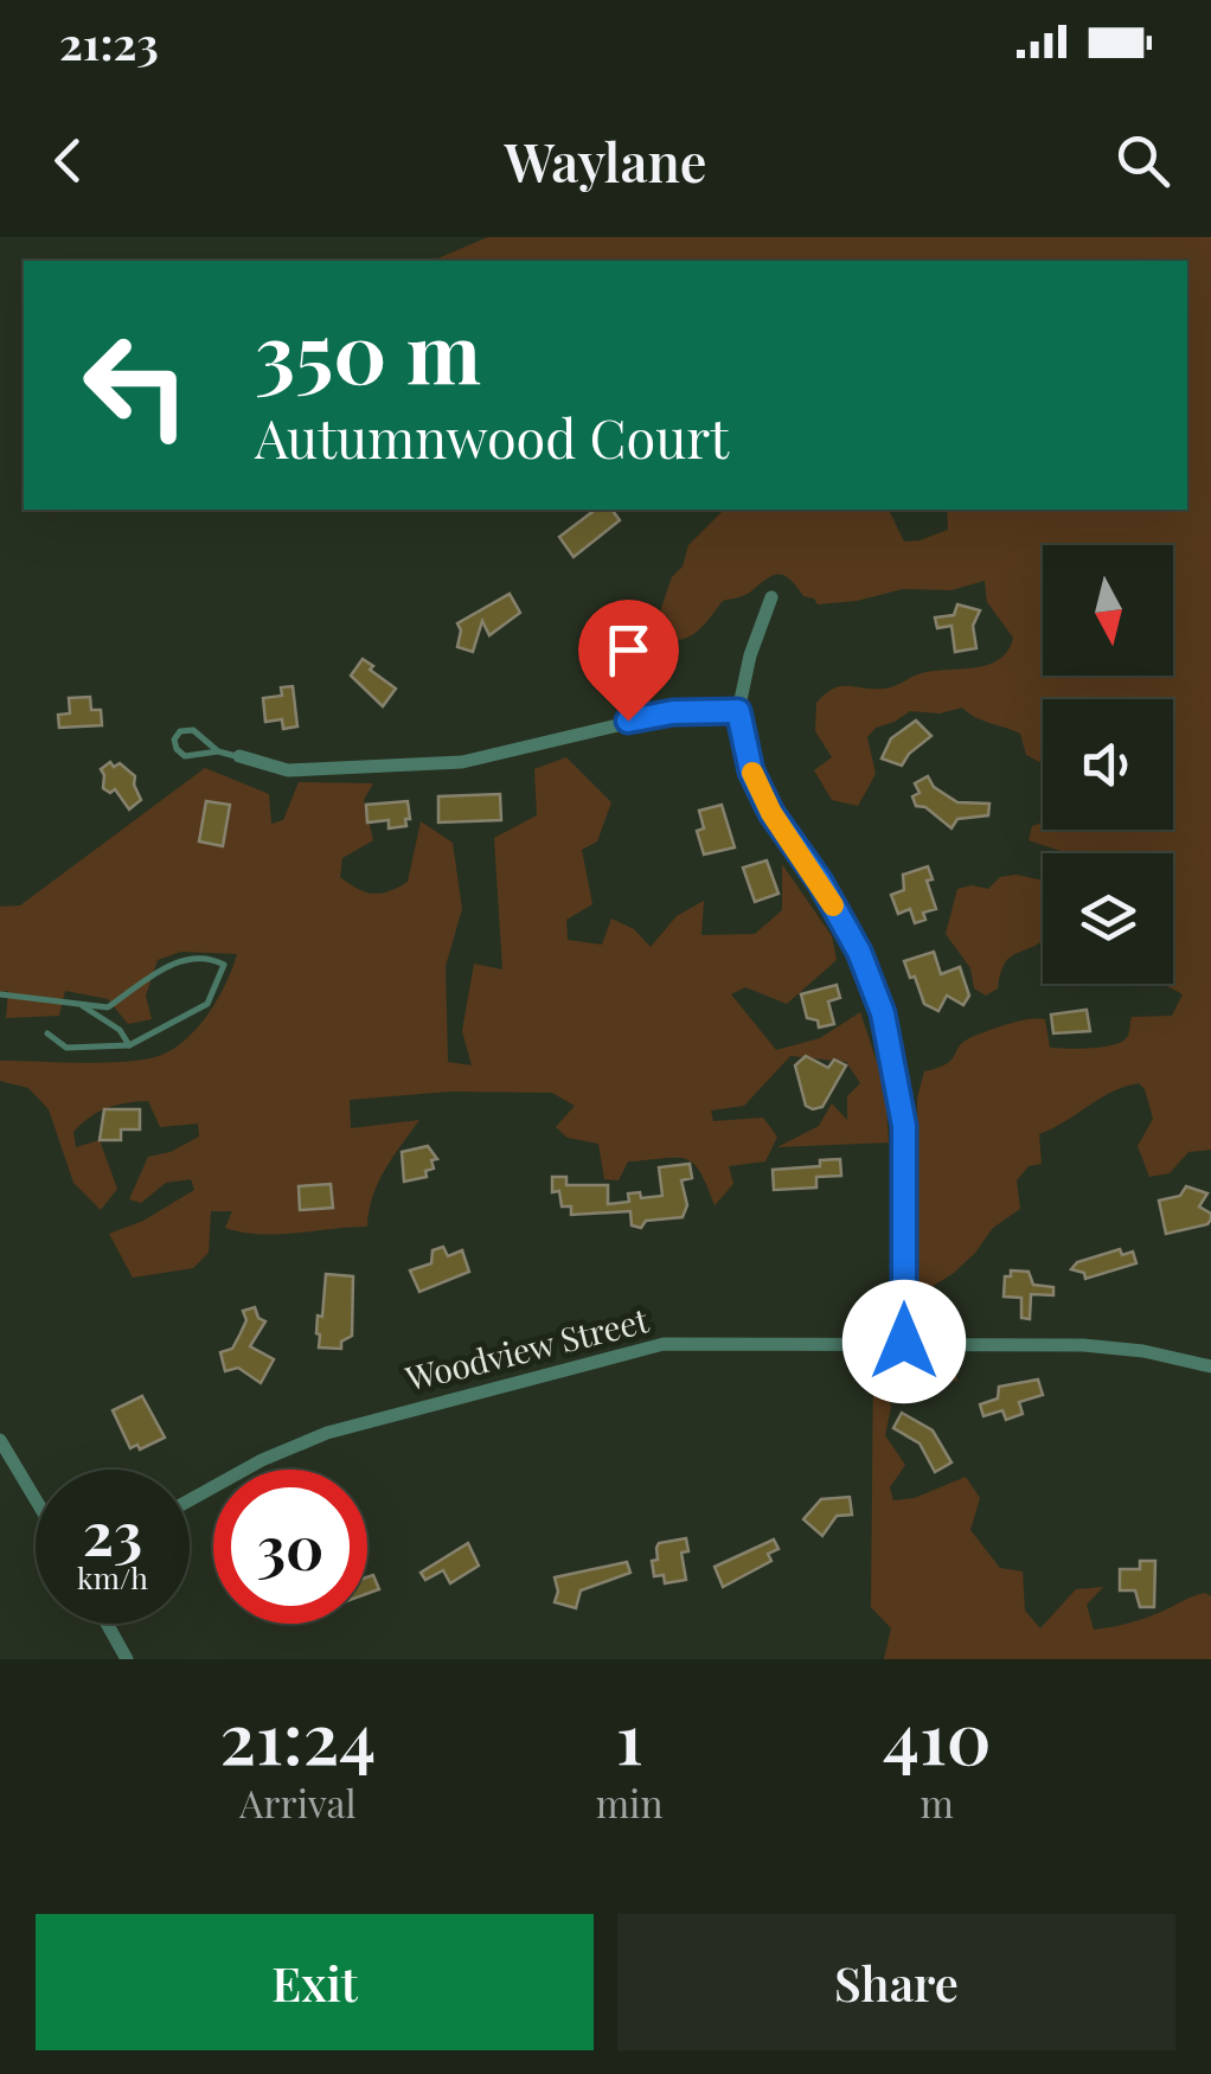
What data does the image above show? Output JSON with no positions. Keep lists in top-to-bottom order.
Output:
{
  "streets": {
    "street": ["Woodview Street"]
  },
  "north": "bottom",
  "page": {
    "status": "21:23",
    "header": "Waylane",
    "turn": ["350 m", "Autumnwood Court"],
    "speed": "23 km/h",
    "limit": "30",
    "eta": [
      "21:24",
      "Arrival",
      "1",
      "min",
      "410",
      "m"
    ],
    "buttons": ["Exit", "Share"]
  }
}
